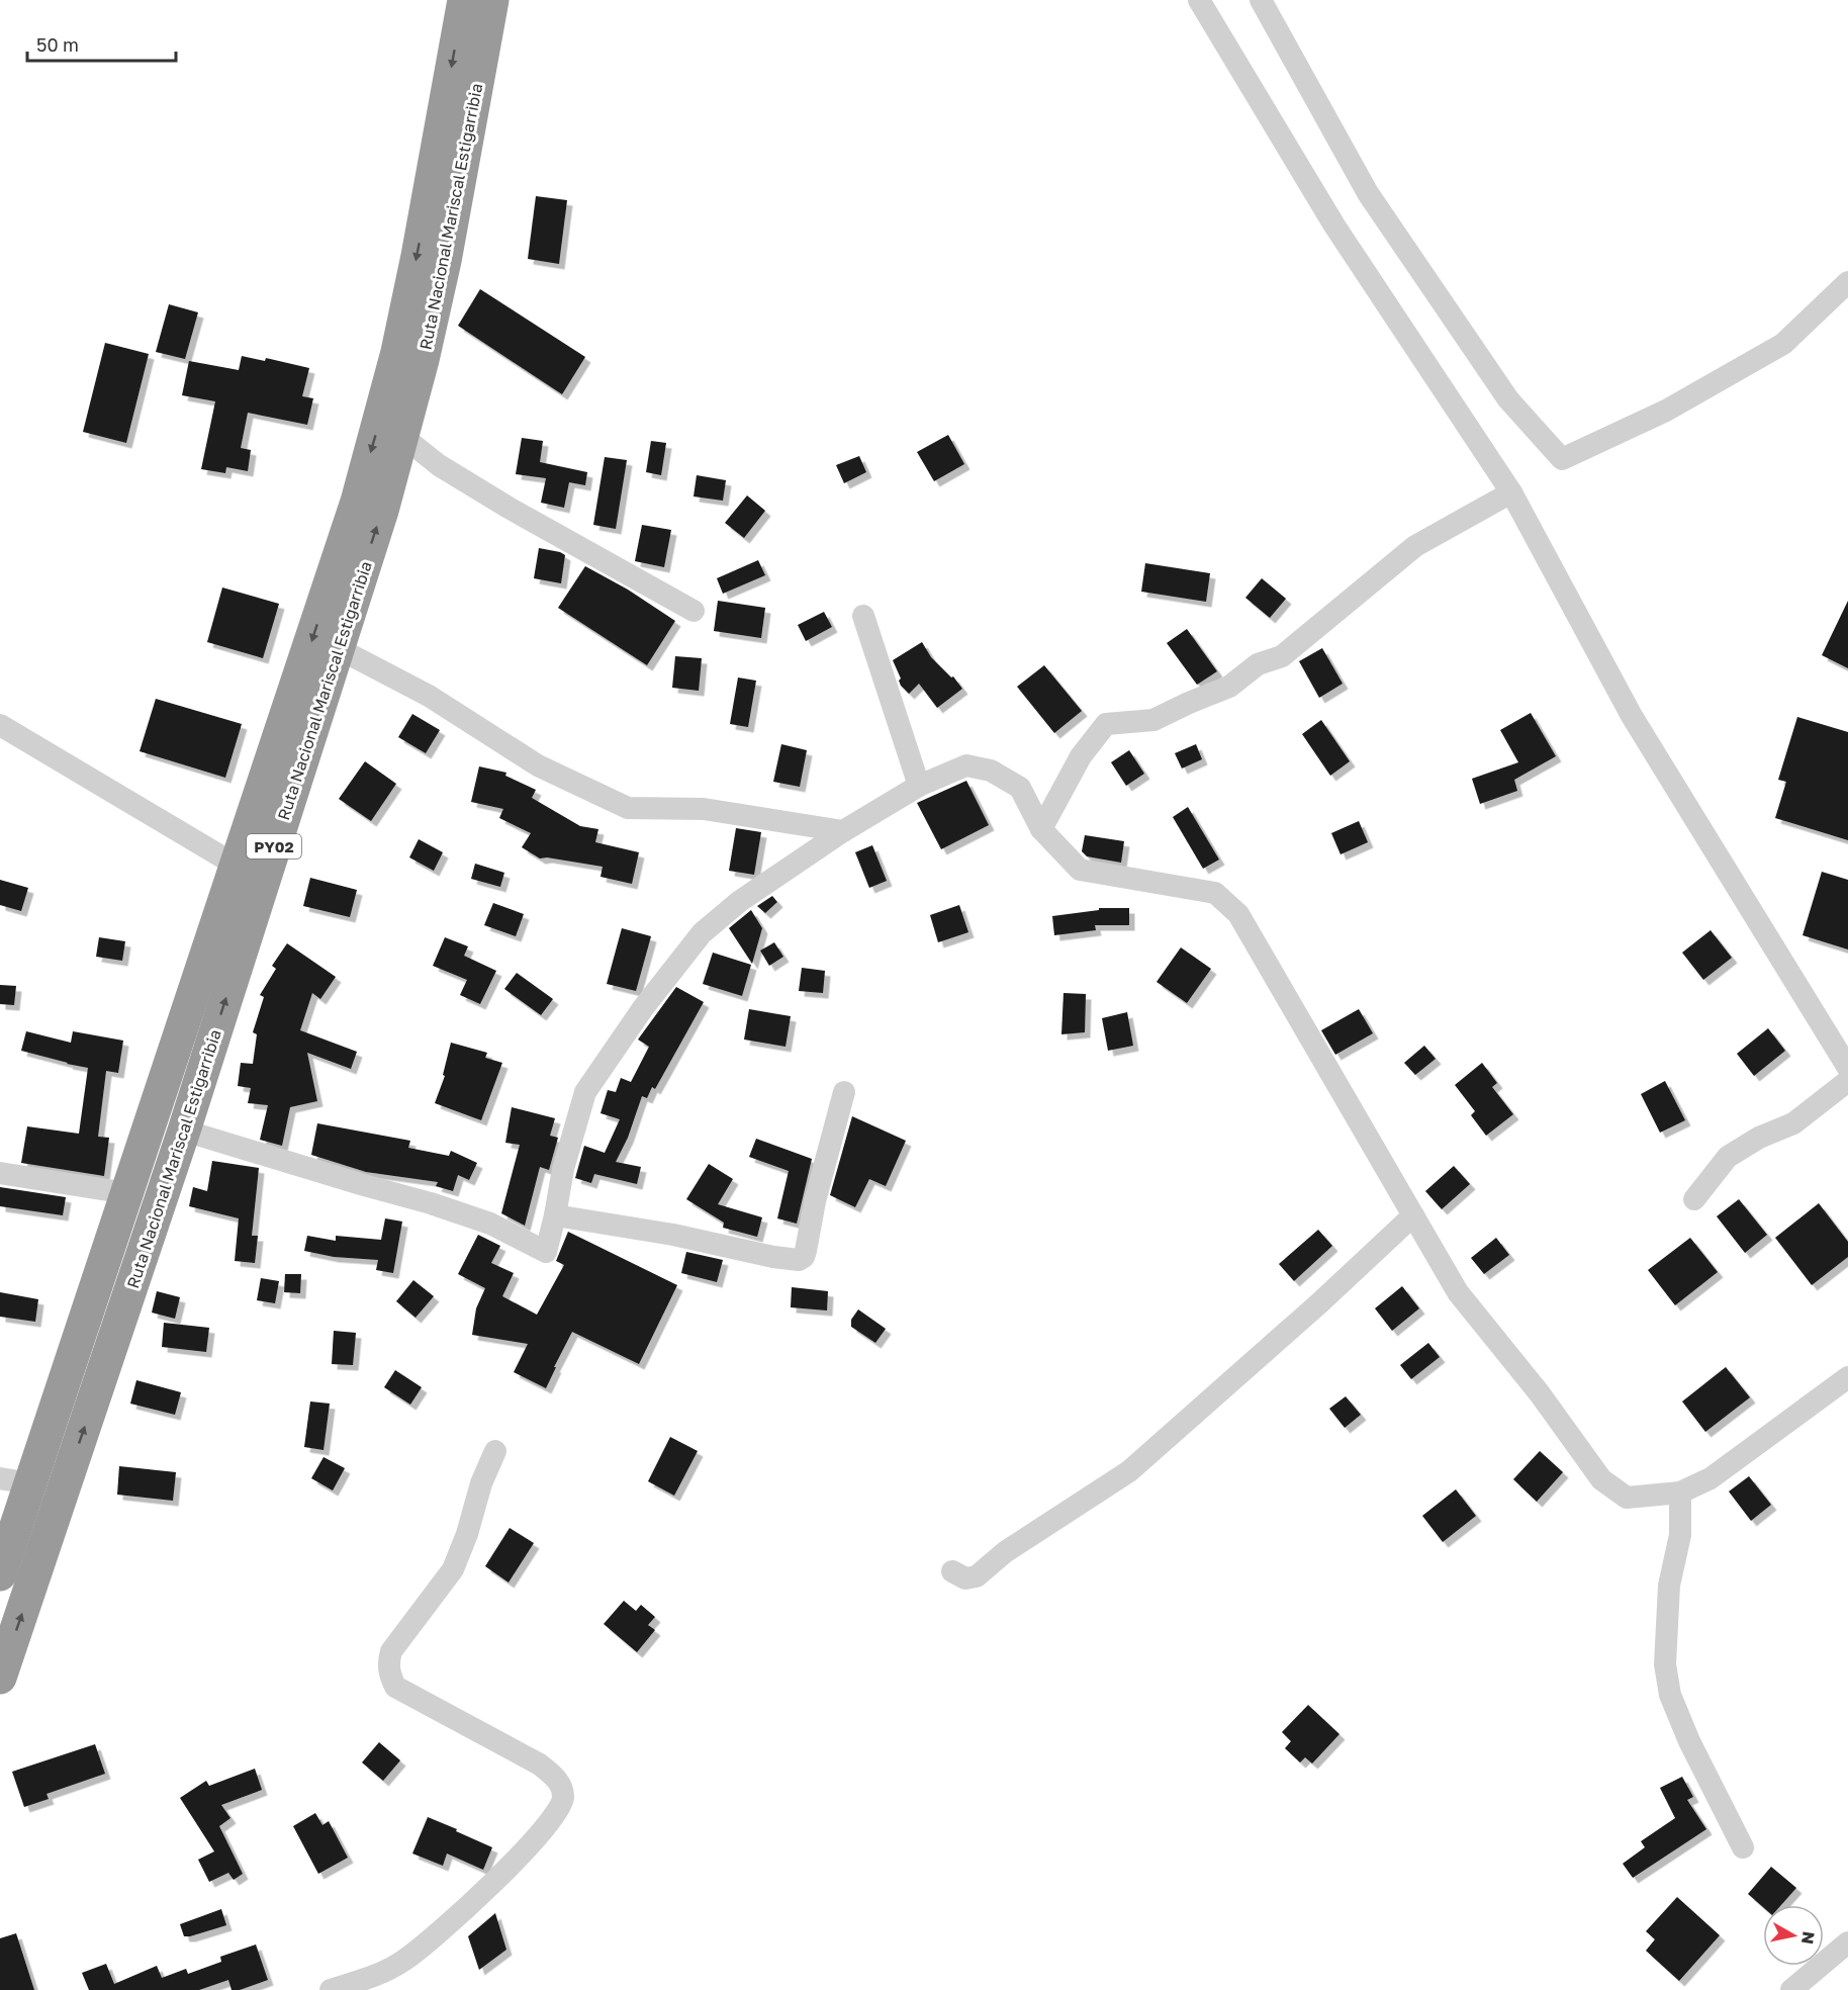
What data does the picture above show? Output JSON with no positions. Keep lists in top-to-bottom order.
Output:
{
  "streets": {
    "highway": ["Ruta Nacional Mariscal Estigarribia", "PY02"]
  },
  "scale_bar": "50 m",
  "north": "right"
}
